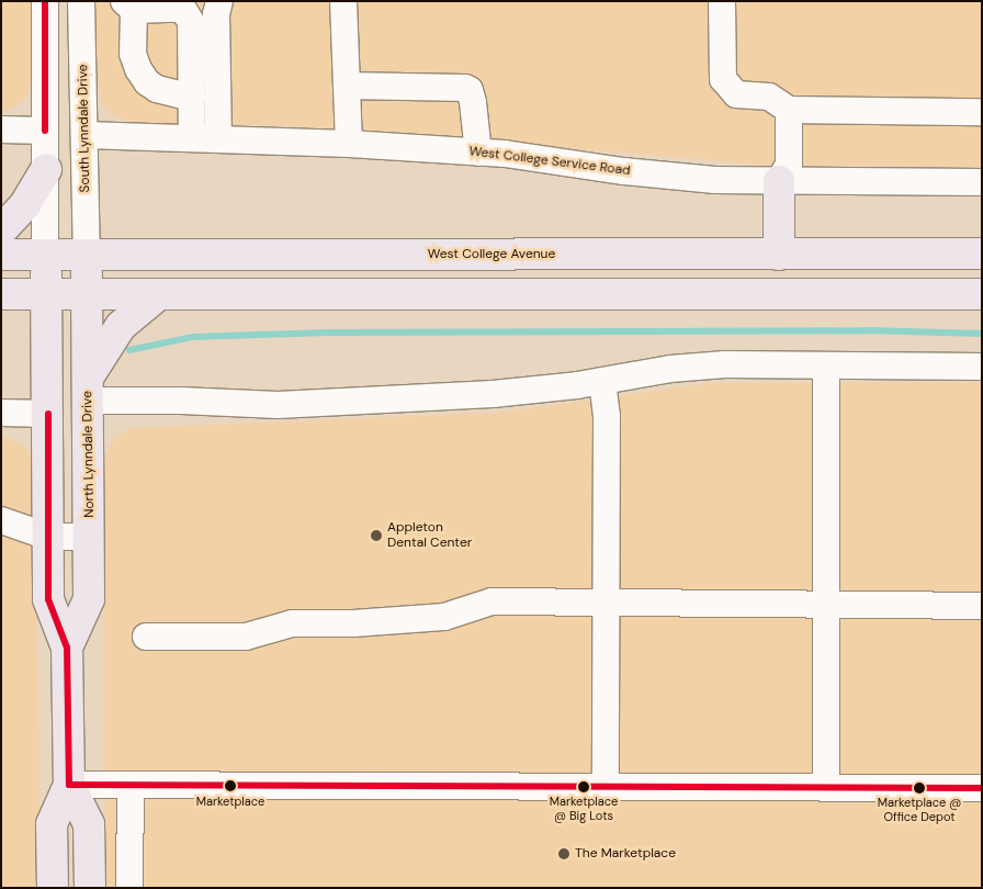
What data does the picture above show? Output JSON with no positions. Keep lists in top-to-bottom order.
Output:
{
  "streets": {
    "main road": ["West College Avenue", "North Lynndale Drive"],
    "street": ["South Lynndale Drive", "West College Service Road"]
  },
  "crossings": [
    ["South Lynndale Drive", "West College Service Road"],
    ["South Lynndale Drive", "West College Avenue"],
    ["South Lynndale Drive", "North Lynndale Drive"],
    ["West College Avenue", "North Lynndale Drive"]
  ],
  "places": [
    "Appleton Dental Center",
    "Marketplace",
    "Marketplace @ Big Lots",
    "Marketplace @ Office Depot",
    "The Marketplace"
  ]
}
